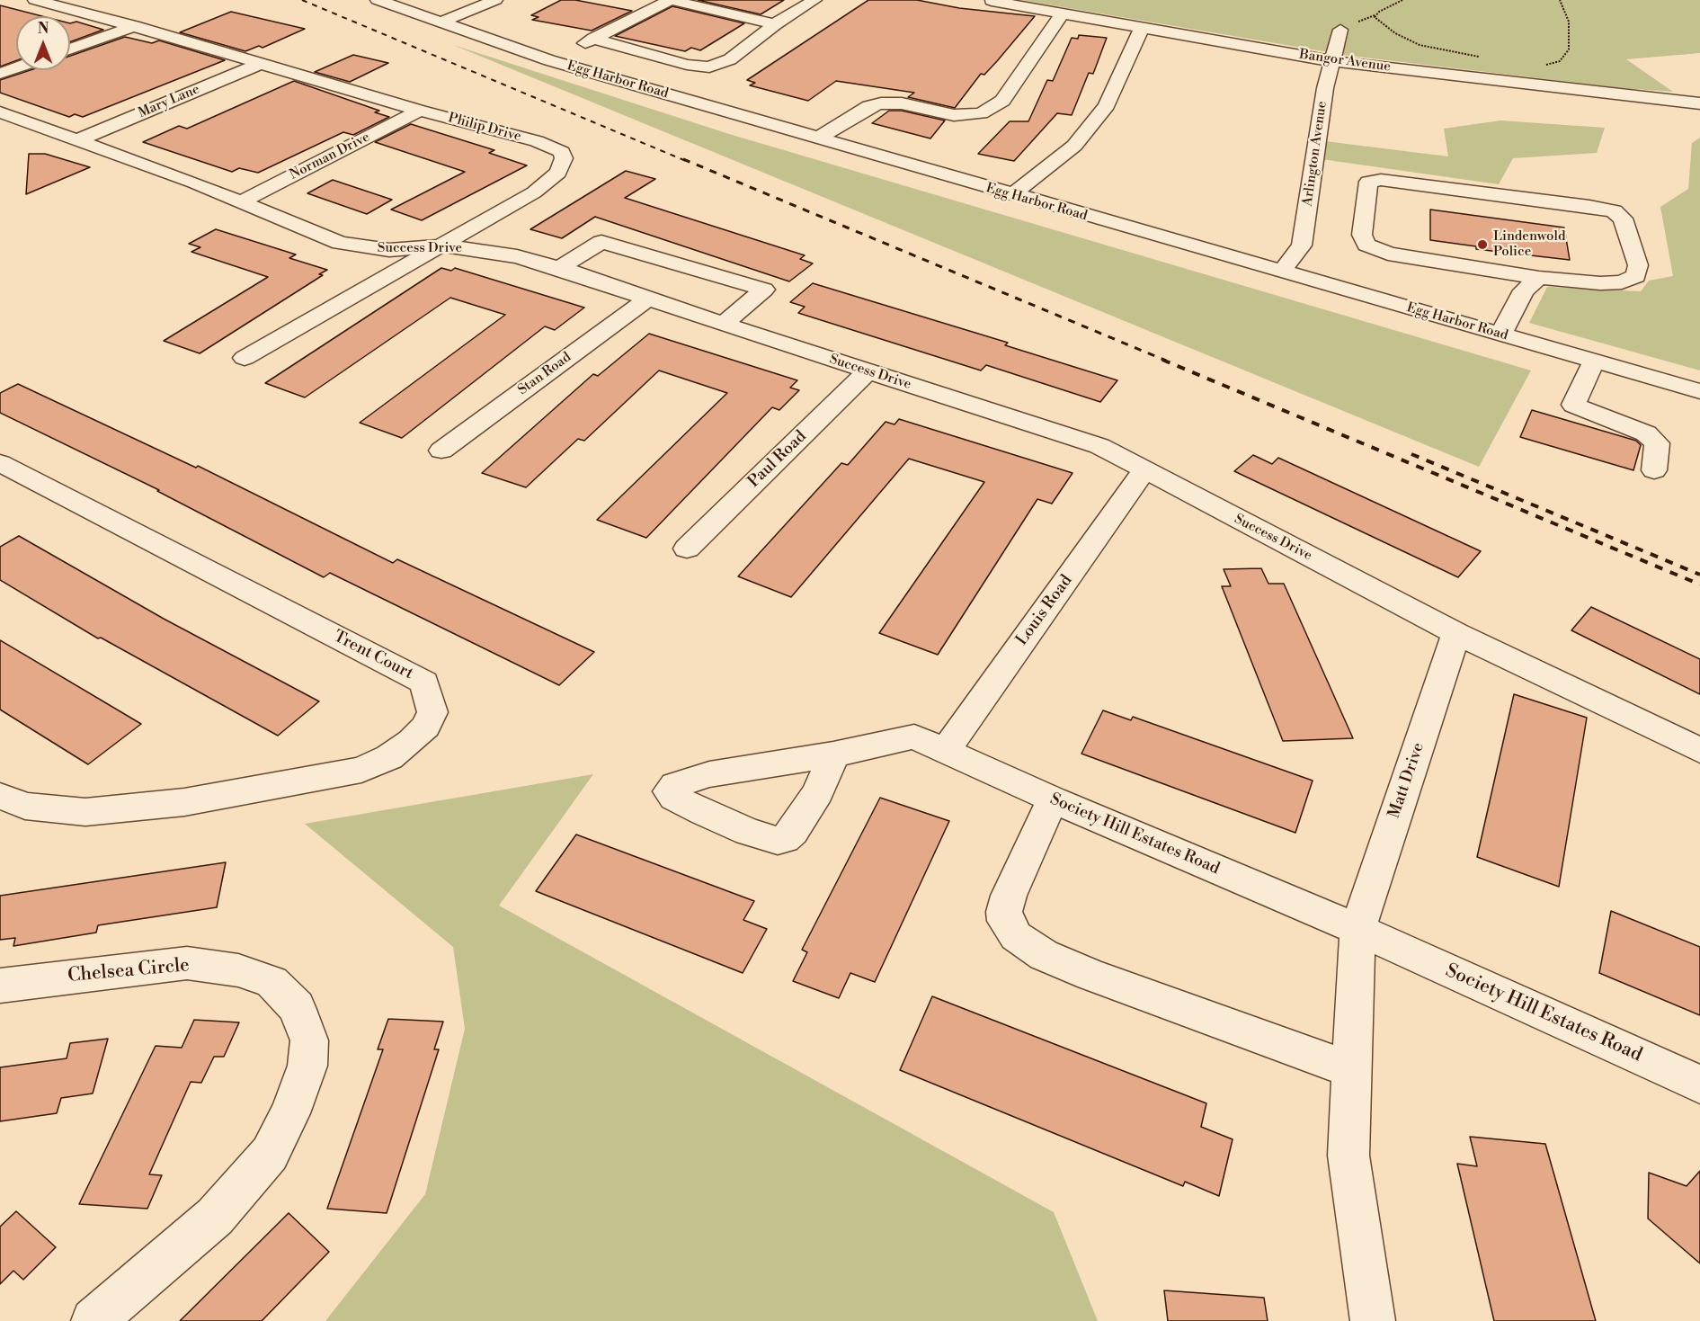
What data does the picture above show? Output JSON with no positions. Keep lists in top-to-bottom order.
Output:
{
  "streets": {
    "street": [
      "Bangor Avenue",
      "Egg Harbor Road",
      "Mary Lane",
      "Philip Drive",
      "Arlington Avenue",
      "Norman Drive",
      "Success Drive",
      "Stan Road",
      "Paul Road",
      "Louis Road",
      "Trent Court",
      "Matt Drive",
      "Society Hill Estates Road",
      "Chelsea Circle"
    ]
  },
  "crossings": [
    ["Bangor Avenue", "Arlington Avenue"],
    ["Egg Harbor Road", "Arlington Avenue"],
    ["Mary Lane", "Philip Drive"],
    ["Mary Lane", "Success Drive"],
    ["Philip Drive", "Norman Drive"],
    ["Philip Drive", "Success Drive"],
    ["Norman Drive", "Success Drive"],
    ["Success Drive", "Stan Road"],
    ["Success Drive", "Paul Road"],
    ["Success Drive", "Louis Road"],
    ["Success Drive", "Matt Drive"],
    ["Louis Road", "Society Hill Estates Road"],
    ["Matt Drive", "Society Hill Estates Road"]
  ],
  "places": ["Lindenwold Police"],
  "north": "top"
}
